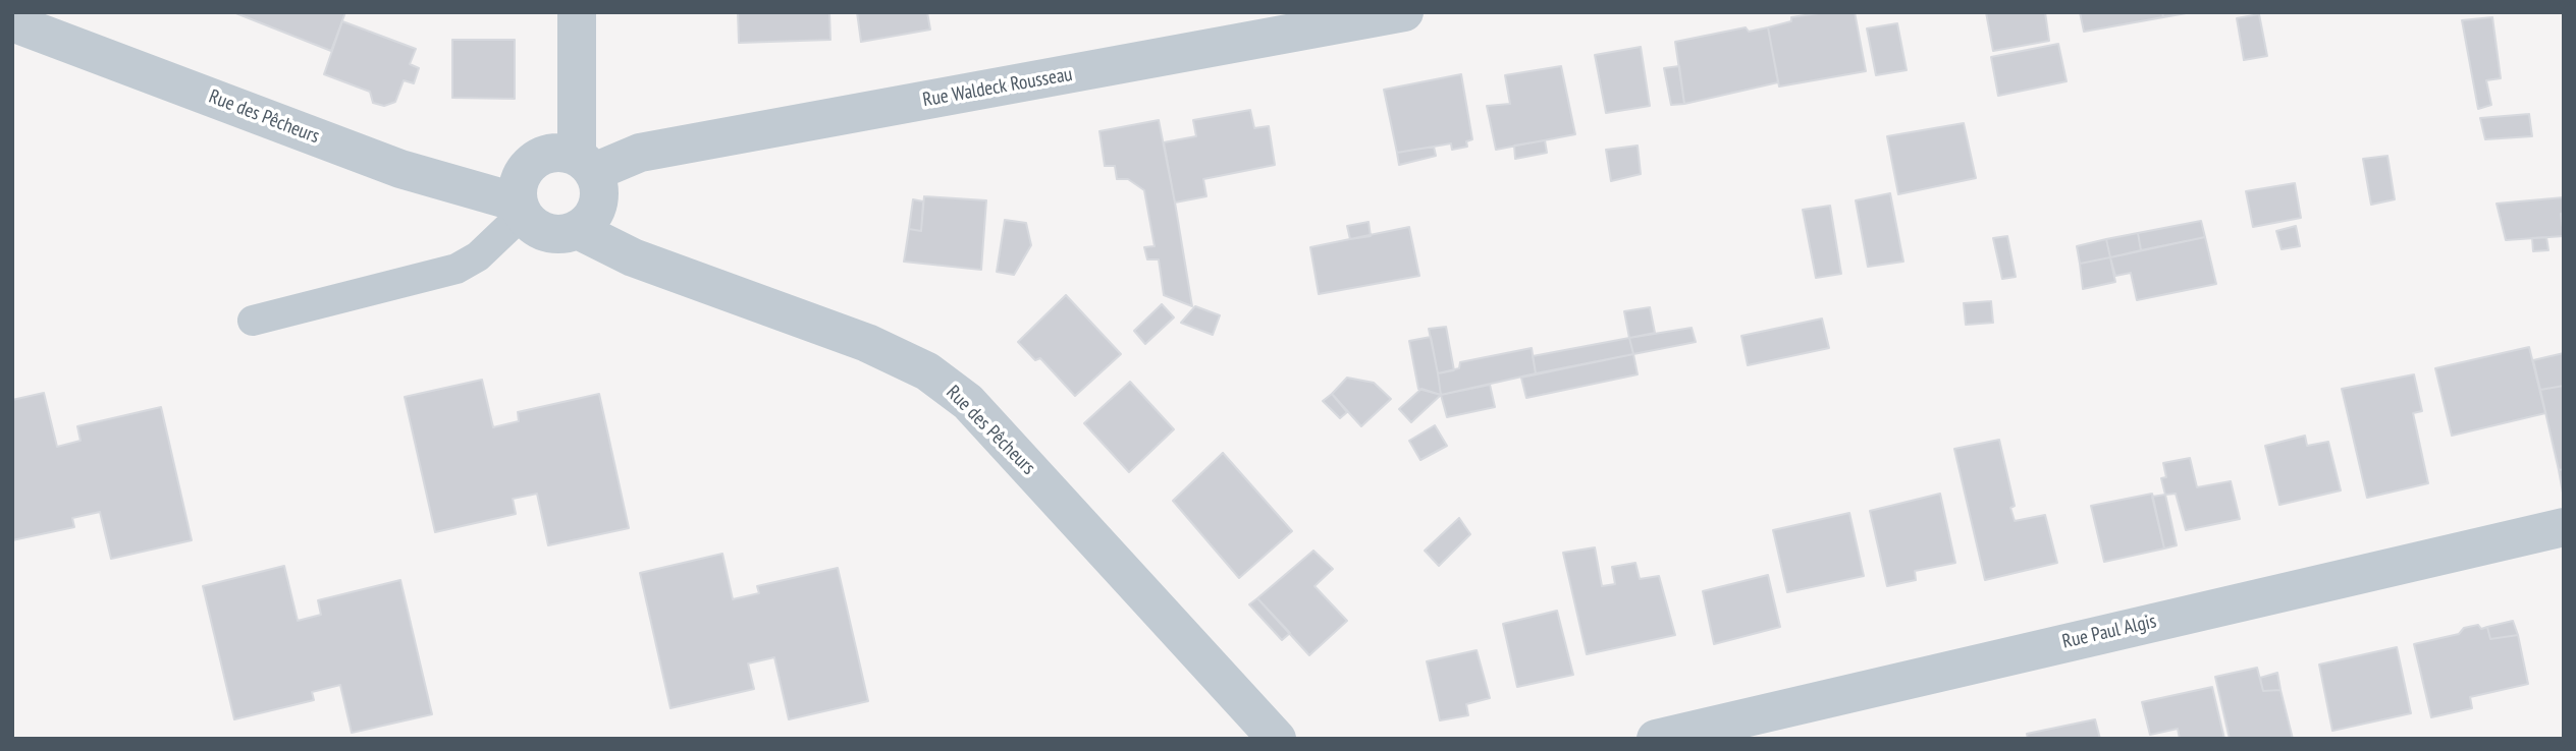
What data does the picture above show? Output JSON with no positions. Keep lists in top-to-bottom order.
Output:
{
  "streets": {
    "street": ["Rue Waldeck Rousseau", "Rue des Pêcheurs", "Rue Paul Algis"]
  },
  "crossings": [
    ["Rue Waldeck Rousseau", "Rue des Pêcheurs"]
  ]
}
